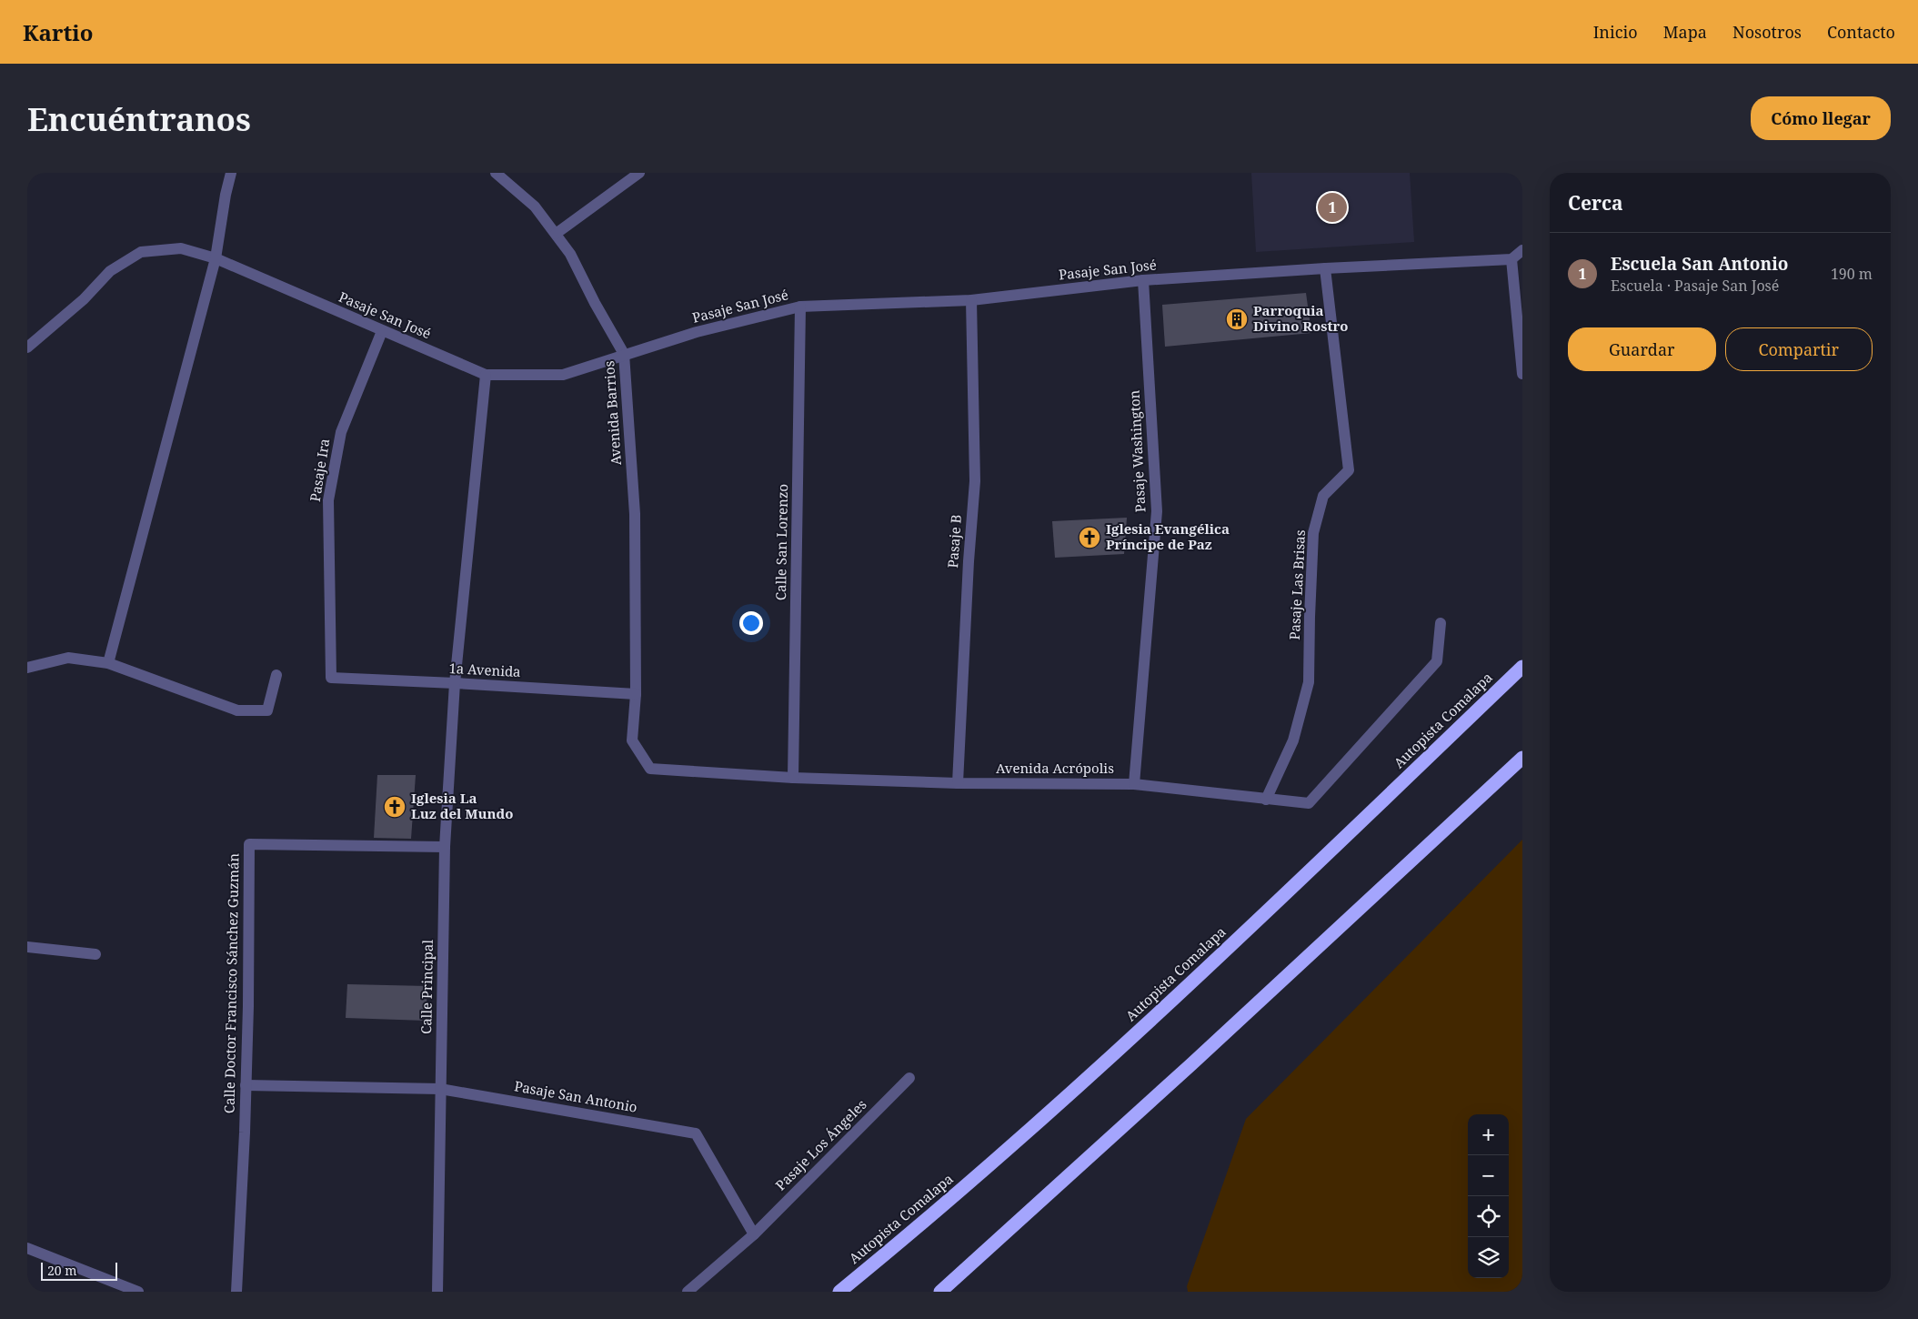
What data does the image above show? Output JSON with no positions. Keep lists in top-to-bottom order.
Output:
{
  "streets": {
    "highway": ["Autopista Comalapa"],
    "street": [
      "Pasaje San José",
      "Avenida Barrios",
      "Pasaje Washington",
      "Pasaje Ira",
      "Pasaje B",
      "Calle San Lorenzo",
      "Pasaje Las Brisas",
      "1a Avenida",
      "Avenida Acrópolis",
      "Calle Doctor Francisco Sánchez Guzmán",
      "Calle Principal",
      "Pasaje San Antonio",
      "Pasaje Los Ángeles"
    ]
  },
  "crossings": [
    ["Pasaje San José", "Avenida Barrios"],
    ["Pasaje San José", "Pasaje Washington"],
    ["Pasaje San José", "Pasaje Ira"],
    ["Pasaje San José", "Pasaje B"],
    ["Pasaje San José", "Calle San Lorenzo"],
    ["Pasaje San José", "Pasaje Las Brisas"],
    ["Avenida Barrios", "1a Avenida"],
    ["Avenida Barrios", "Avenida Acrópolis"],
    ["Pasaje Washington", "Avenida Acrópolis"],
    ["Pasaje Ira", "1a Avenida"],
    ["Pasaje B", "Avenida Acrópolis"],
    ["Calle San Lorenzo", "Avenida Acrópolis"],
    ["Pasaje Las Brisas", "Avenida Acrópolis"],
    ["1a Avenida", "Avenida Acrópolis"],
    ["1a Avenida", "Calle Principal"],
    ["Calle Doctor Francisco Sánchez Guzmán", "Calle Principal"],
    ["Calle Doctor Francisco Sánchez Guzmán", "Pasaje San Antonio"],
    ["Calle Principal", "Pasaje San Antonio"],
    ["Pasaje San Antonio", "Pasaje Los Ángeles"]
  ],
  "places": {
    "building": ["Parroquia Divino Rostro"],
    "church": ["Iglesia Evangélica Príncipe de Paz", "Iglesia La Luz del Mundo"]
  },
  "scale_bar": "20 m",
  "page": {
    "header": "Kartio",
    "nav": [
      "Inicio",
      "Mapa",
      "Nosotros",
      "Contacto"
    ],
    "buttons": [
      "Cómo llegar",
      ["Guardar", "Compartir"]
    ],
    "title": "Encuéntranos",
    "heading": "Cerca",
    "pins": "1",
    "list": [
      {
        "mark": "1",
        "name": "Escuela San Antonio",
        "note": "Escuela · Pasaje San José",
        "value": "190 m"
      }
    ],
    "map_buttons": ["+", "−"],
    "scale": "20 m"
  }
}
